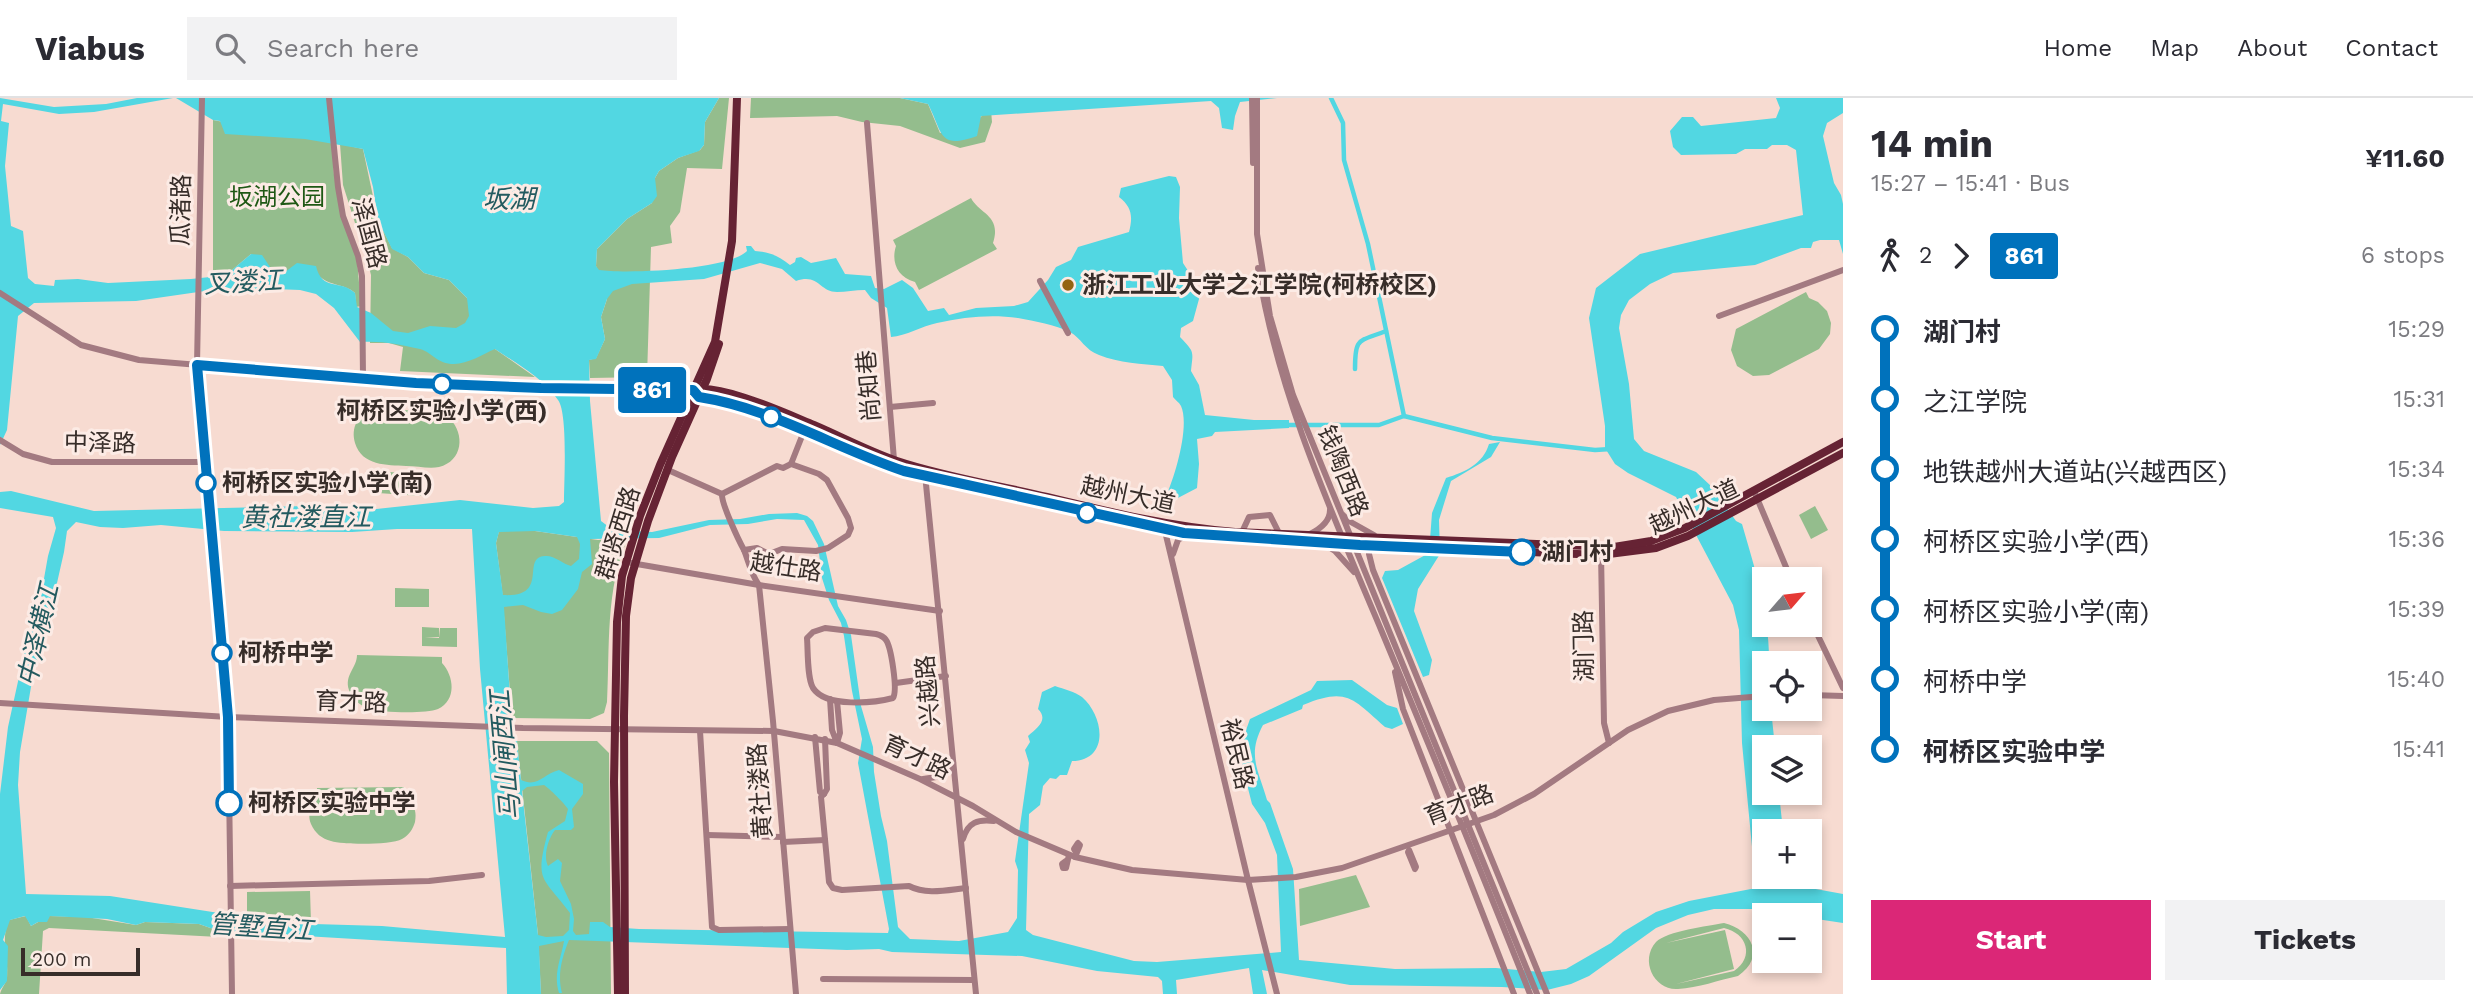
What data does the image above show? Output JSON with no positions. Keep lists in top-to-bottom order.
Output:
{
  "streets": {
    "main road": ["越州大道", "群贤西路"],
    "street": [
      "瓜渚路",
      "泽国路",
      "尚知巷",
      "中泽路",
      "钱陶西路",
      "越仕路",
      "湖门路",
      "兴越路",
      "育才路",
      "裕民路",
      "黄社溇路"
    ]
  },
  "crossings": [
    ["瓜渚路", "中泽路"],
    ["瓜渚路", "越州大道"],
    ["瓜渚路", "育才路"],
    ["泽国路", "越州大道"],
    ["尚知巷", "越州大道"],
    ["钱陶西路", "越州大道"],
    ["钱陶西路", "育才路"],
    ["越州大道", "群贤西路"],
    ["越州大道", "湖门路"],
    ["越州大道", "兴越路"],
    ["越州大道", "裕民路"],
    ["群贤西路", "越仕路"],
    ["群贤西路", "育才路"],
    ["越仕路", "兴越路"],
    ["越仕路", "黄社溇路"],
    ["湖门路", "育才路"],
    ["兴越路", "育才路"],
    ["育才路", "裕民路"],
    ["育才路", "黄社溇路"]
  ],
  "water": [
    "坂湖",
    "叉溇江",
    "黄社溇直江",
    "中泽横江",
    "马山闸西江",
    "管墅直江"
  ],
  "parks": ["坂湖公园"],
  "places": [
    "浙江工业大学之江学院(柯桥校区)",
    "柯桥区实验小学(西)",
    "柯桥区实验小学(南)",
    "湖门村",
    "柯桥中学",
    "柯桥区实验中学"
  ],
  "lines": ["bus line 861"],
  "scale_bar": "200 m",
  "north": "top right",
  "page": {
    "header": "Viabus",
    "search": "Search here",
    "nav": [
      "Home",
      "Map",
      "About",
      "Contact"
    ],
    "on_map": "861",
    "heading": ["14 min", "15:27 – 15:41 · Bus", "¥11.60"],
    "legs": ["2", "861", "6 stops"],
    "list": [
      {
        "name": "湖门村",
        "value": "15:29"
      },
      {
        "name": "之江学院",
        "value": "15:31"
      },
      {
        "name": "地铁越州大道站(兴越西区)",
        "value": "15:34"
      },
      {
        "name": "柯桥区实验小学(西)",
        "value": "15:36"
      },
      {
        "name": "柯桥区实验小学(南)",
        "value": "15:39"
      },
      {
        "name": "柯桥中学",
        "value": "15:40"
      },
      {
        "name": "柯桥区实验中学",
        "value": "15:41"
      }
    ],
    "map_buttons": ["+", "−"],
    "buttons": ["Start", "Tickets"],
    "scale": "200 m"
  }
}
